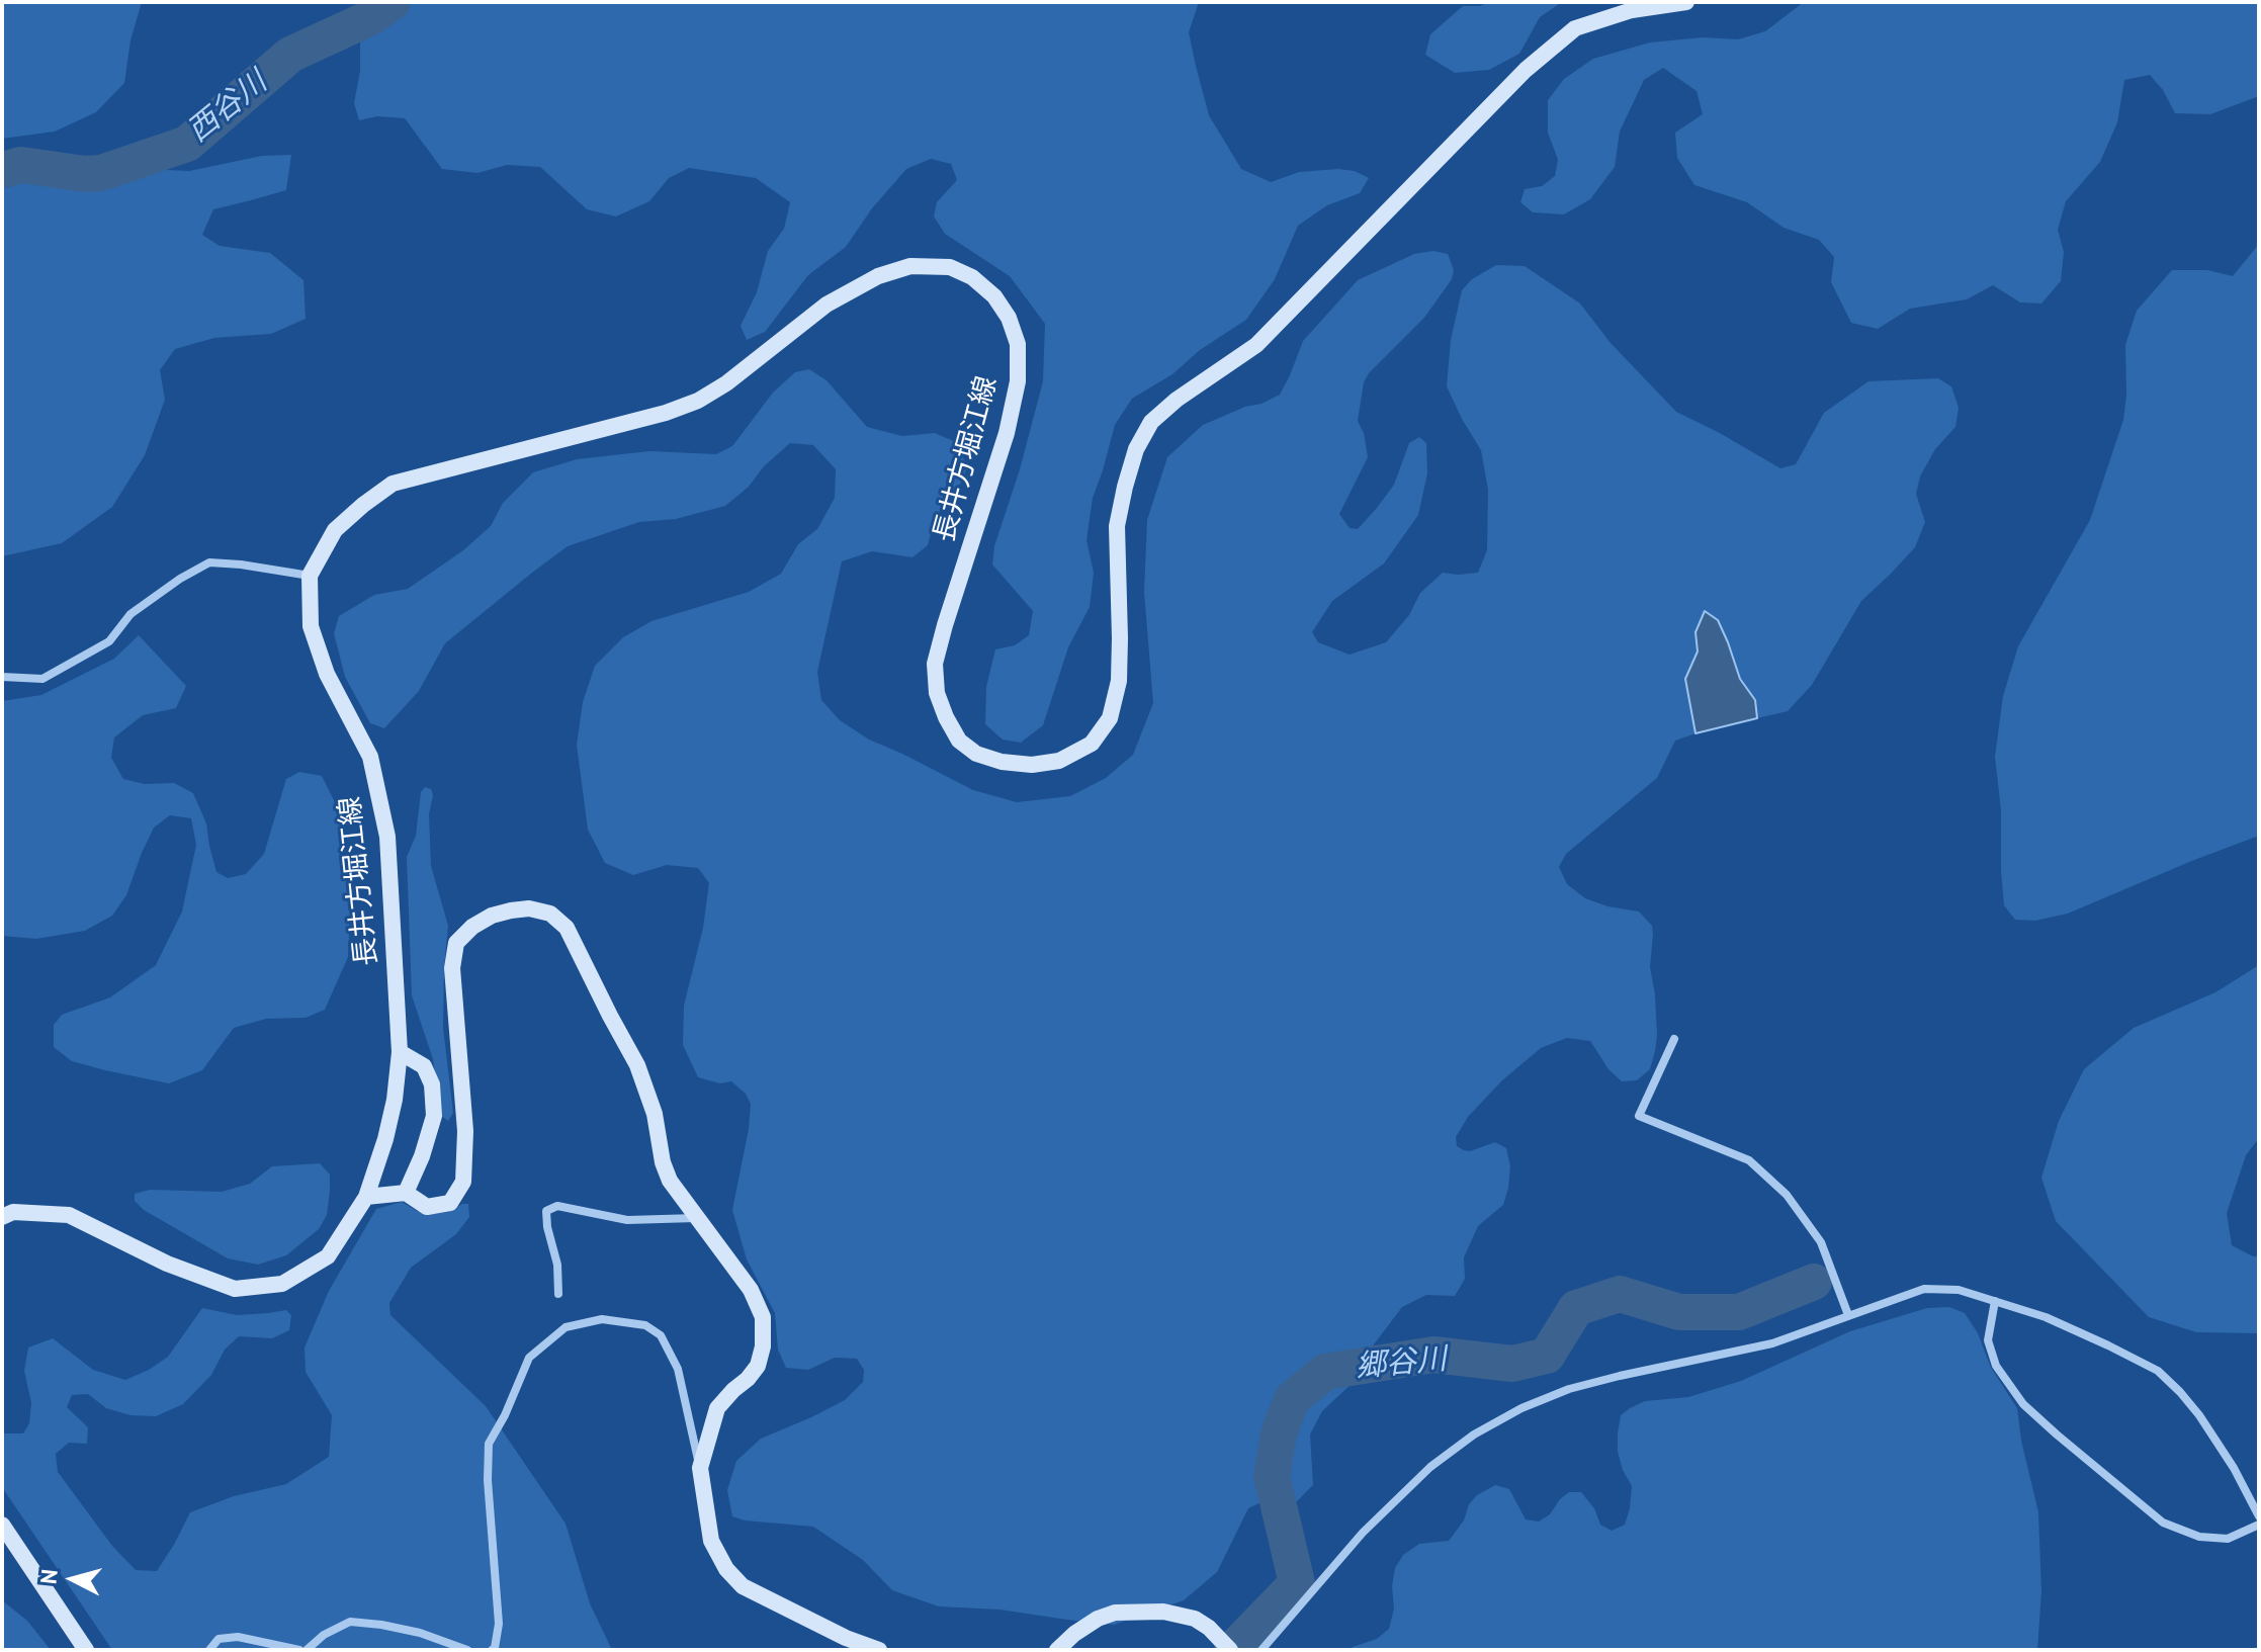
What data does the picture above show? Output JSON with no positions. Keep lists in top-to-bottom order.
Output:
{
  "streets": {
    "main road": ["長井方堀江線"]
  },
  "water": ["西谷川", "郷谷川"],
  "north": "left"
}
